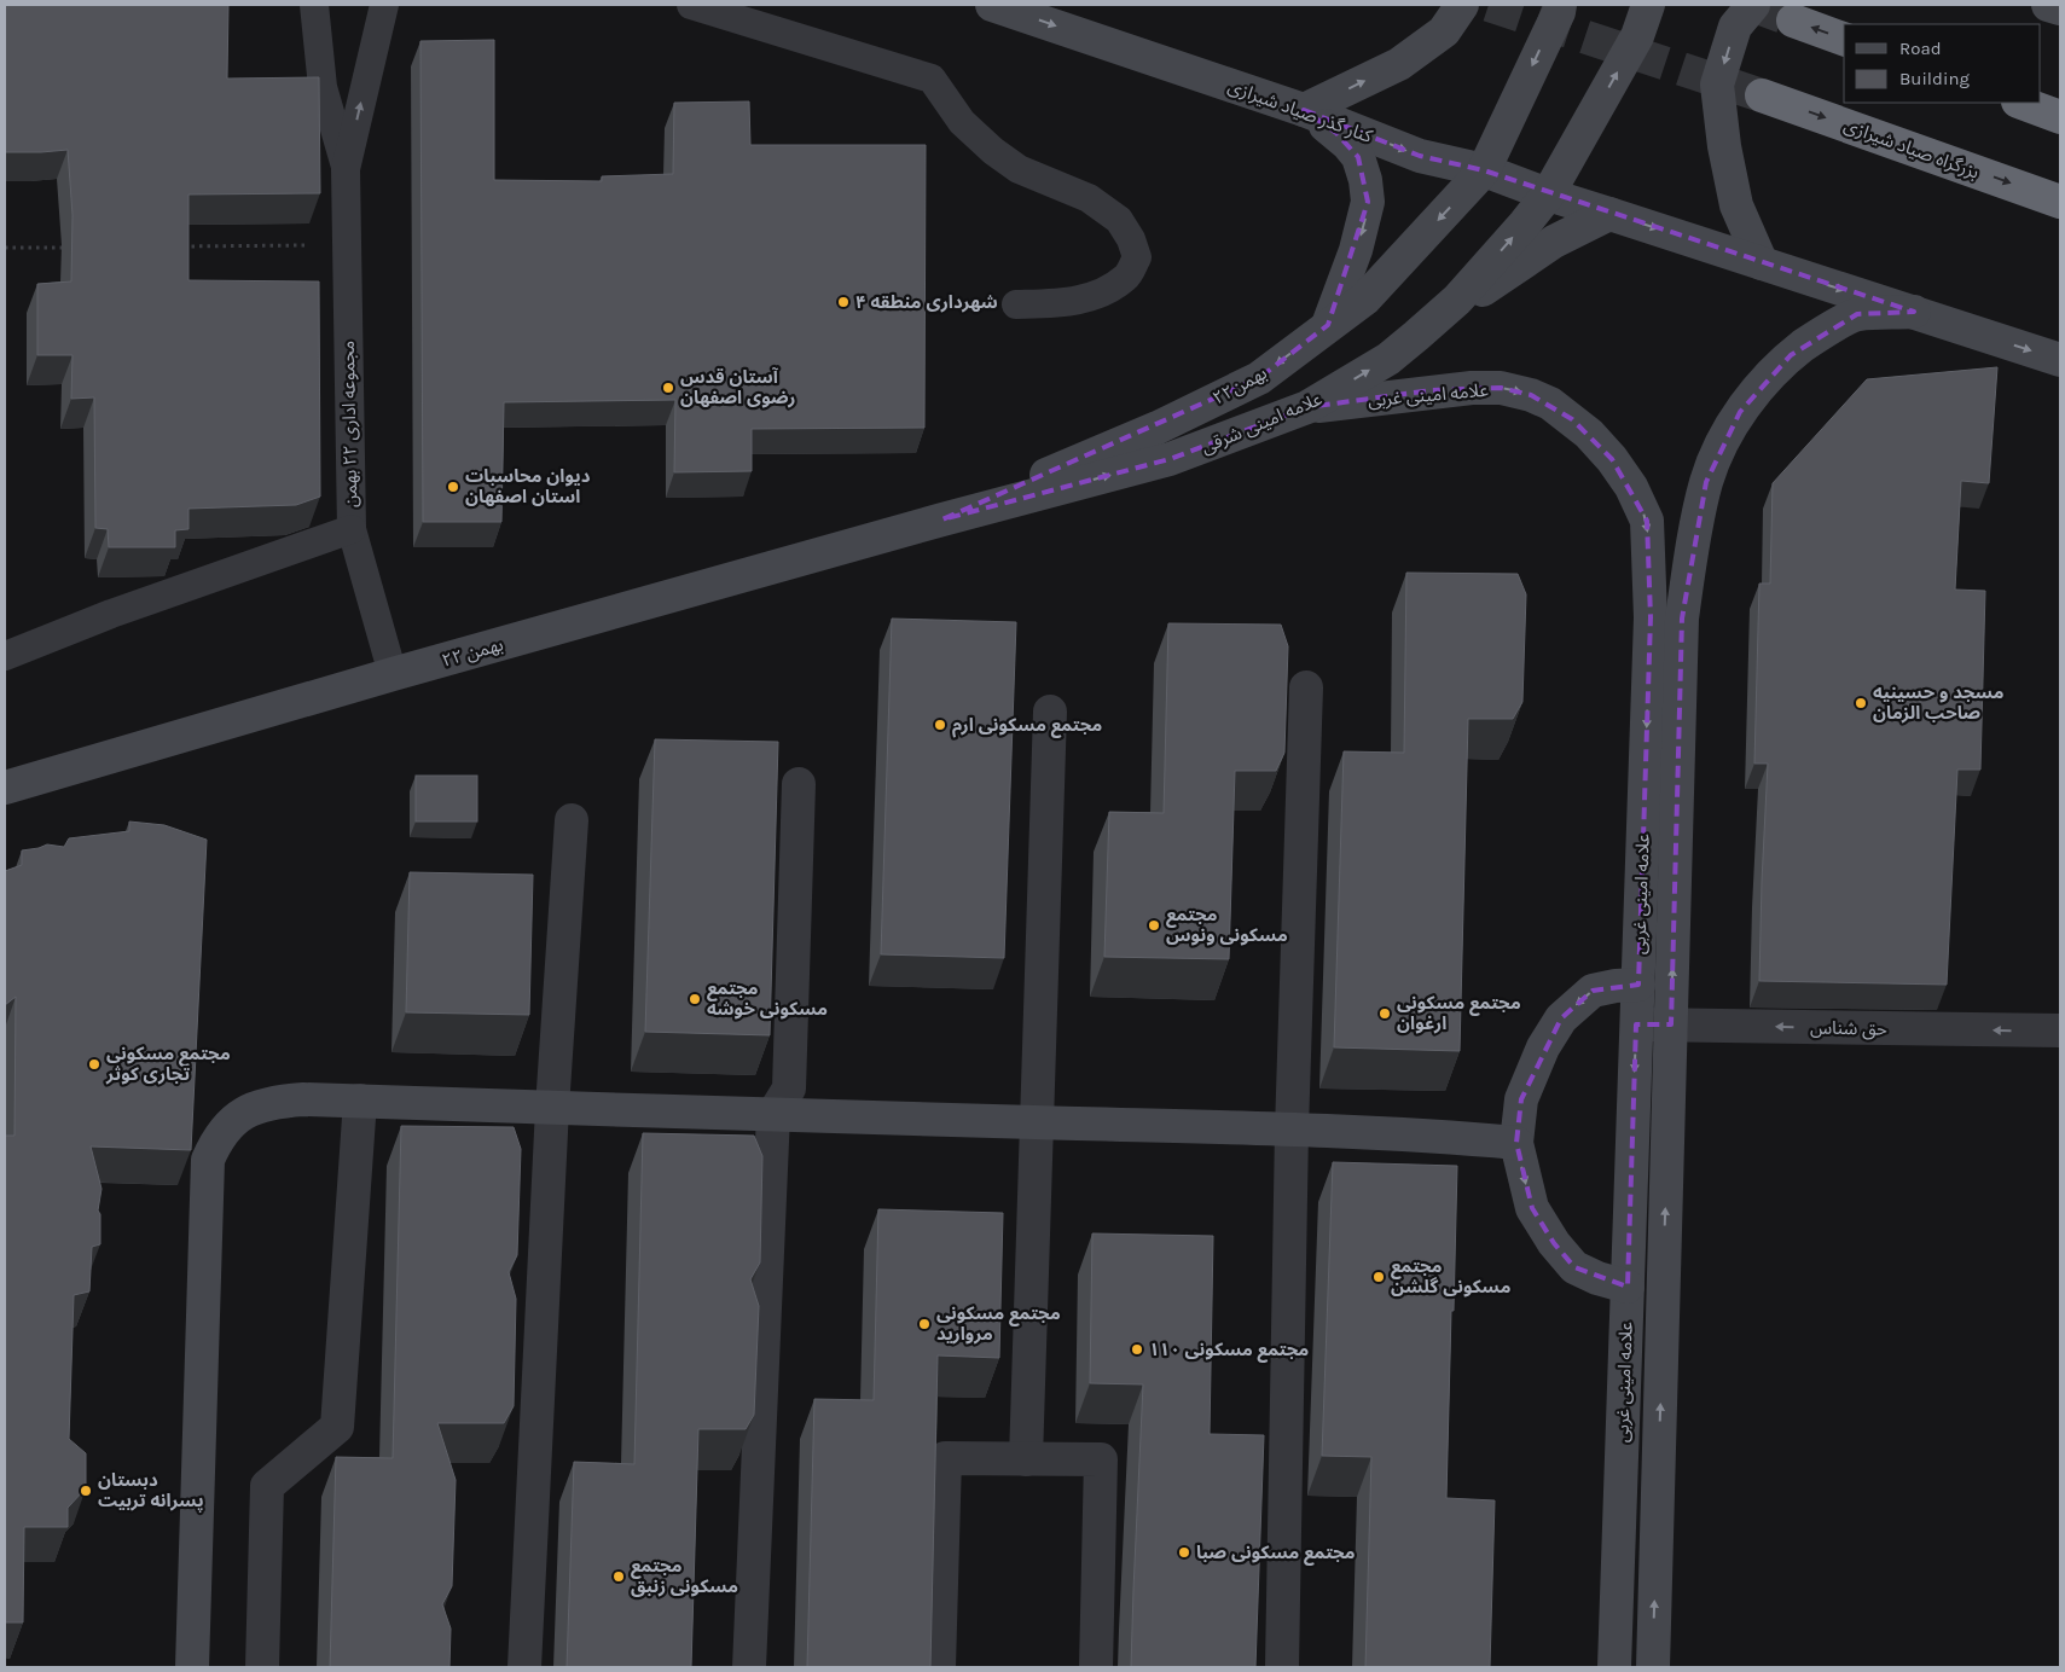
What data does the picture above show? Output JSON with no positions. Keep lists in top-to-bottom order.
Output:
{
  "streets": {
    "highway": ["بزرگراه صیاد شیرازی"],
    "main road": [
      "کنار گذر صیاد شیرازی",
      "۲۲بهمن",
      "علامه امینی غربی",
      "علامه امینی شرقی",
      "۲۲ بهمن"
    ],
    "street": ["حق شناس"],
    "lane": ["مجموعه اداری ۲۲ بهمن"]
  },
  "crossings": [
    ["کنار گذر صیاد شیرازی", "۲۲بهمن"],
    ["کنار گذر صیاد شیرازی", "علامه امینی غربی"],
    ["کنار گذر صیاد شیرازی", "علامه امینی شرقی"],
    ["۲۲بهمن", "علامه امینی شرقی"],
    ["۲۲بهمن", "۲۲ بهمن"],
    ["علامه امینی غربی", "علامه امینی شرقی"],
    ["علامه امینی غربی", "حق شناس"],
    ["علامه امینی شرقی", "۲۲ بهمن"],
    ["مجموعه اداری ۲۲ بهمن", "۲۲ بهمن"]
  ],
  "one_way": ["کنار گذر صیاد شیرازی", "حق شناس"],
  "places": [
    "شهرداری منطقه ۴",
    "آستان قدس رضوی اصفهان",
    "دیوان محاسبات استان اصفهان",
    "مسجد و حسینیه صاحب الزمان",
    "مجتمع مسکونی ارم",
    "مجتمع مسکونی ونوس",
    "مجتمع مسکونی خوشه",
    "مجتمع مسکونی ارغوان",
    "مجتمع مسکونی تجاری کوثر",
    "مجتمع مسکونی گلشن",
    "مجتمع مسکونی مروارید",
    "مجتمع مسکونی ۱۱۰",
    "دبستان پسرانه تربیت",
    "مجتمع مسکونی صبا",
    "مجتمع مسکونی زنبق"
  ],
  "legend": ["Road", "Building"]
}
